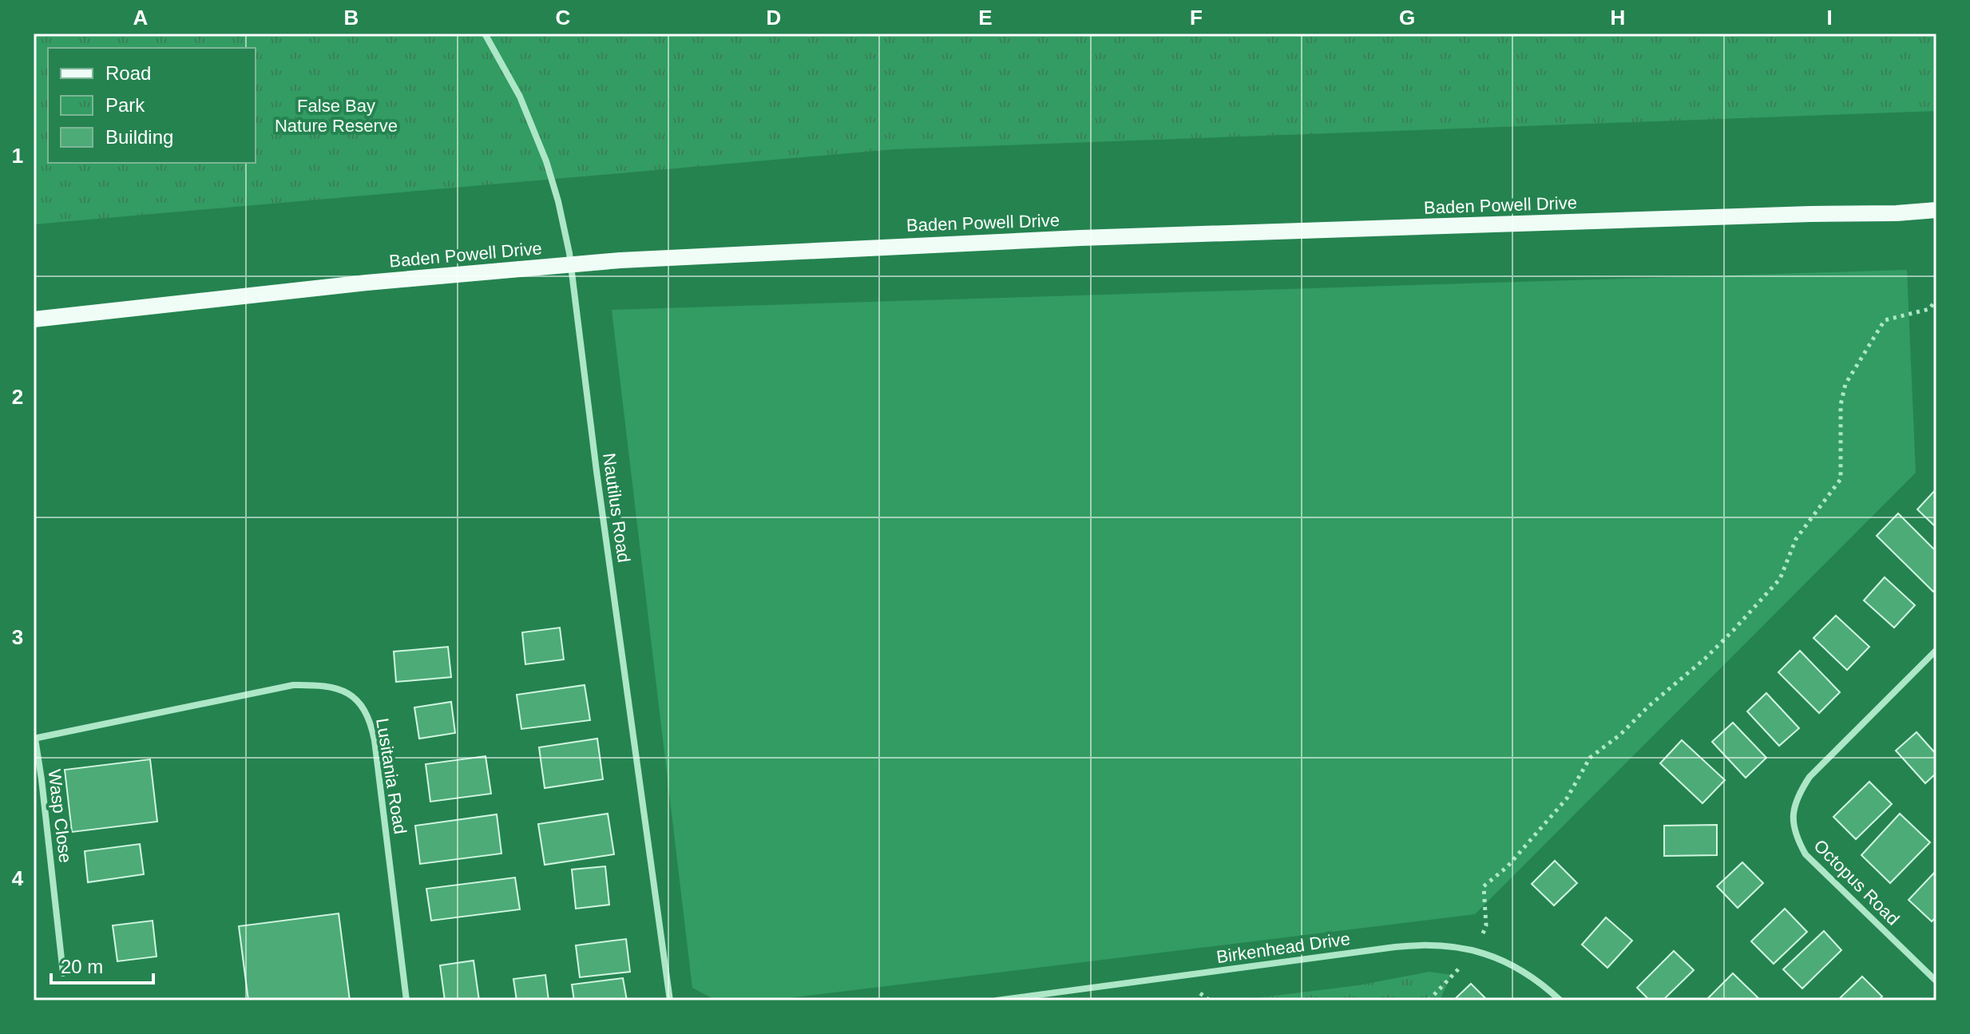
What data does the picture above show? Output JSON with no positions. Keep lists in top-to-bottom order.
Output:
{
  "streets": {
    "main road": ["Baden Powell Drive"],
    "street": [
      "Nautilus Road",
      "Lusitania Road",
      "Wasp Close",
      "Octopus Road",
      "Birkenhead Drive"
    ]
  },
  "crossings": [
    ["Lusitania Road", "Wasp Close"]
  ],
  "parks": ["False Bay Nature Reserve"],
  "legend": ["Road", "Park", "Building"],
  "scale_bar": "20 m",
  "grid": {
    "columns": [
      "A",
      "B",
      "C",
      "D",
      "E",
      "F",
      "G",
      "H",
      "I"
    ],
    "rows": [
      "1",
      "2",
      "3",
      "4"
    ]
  }
}
